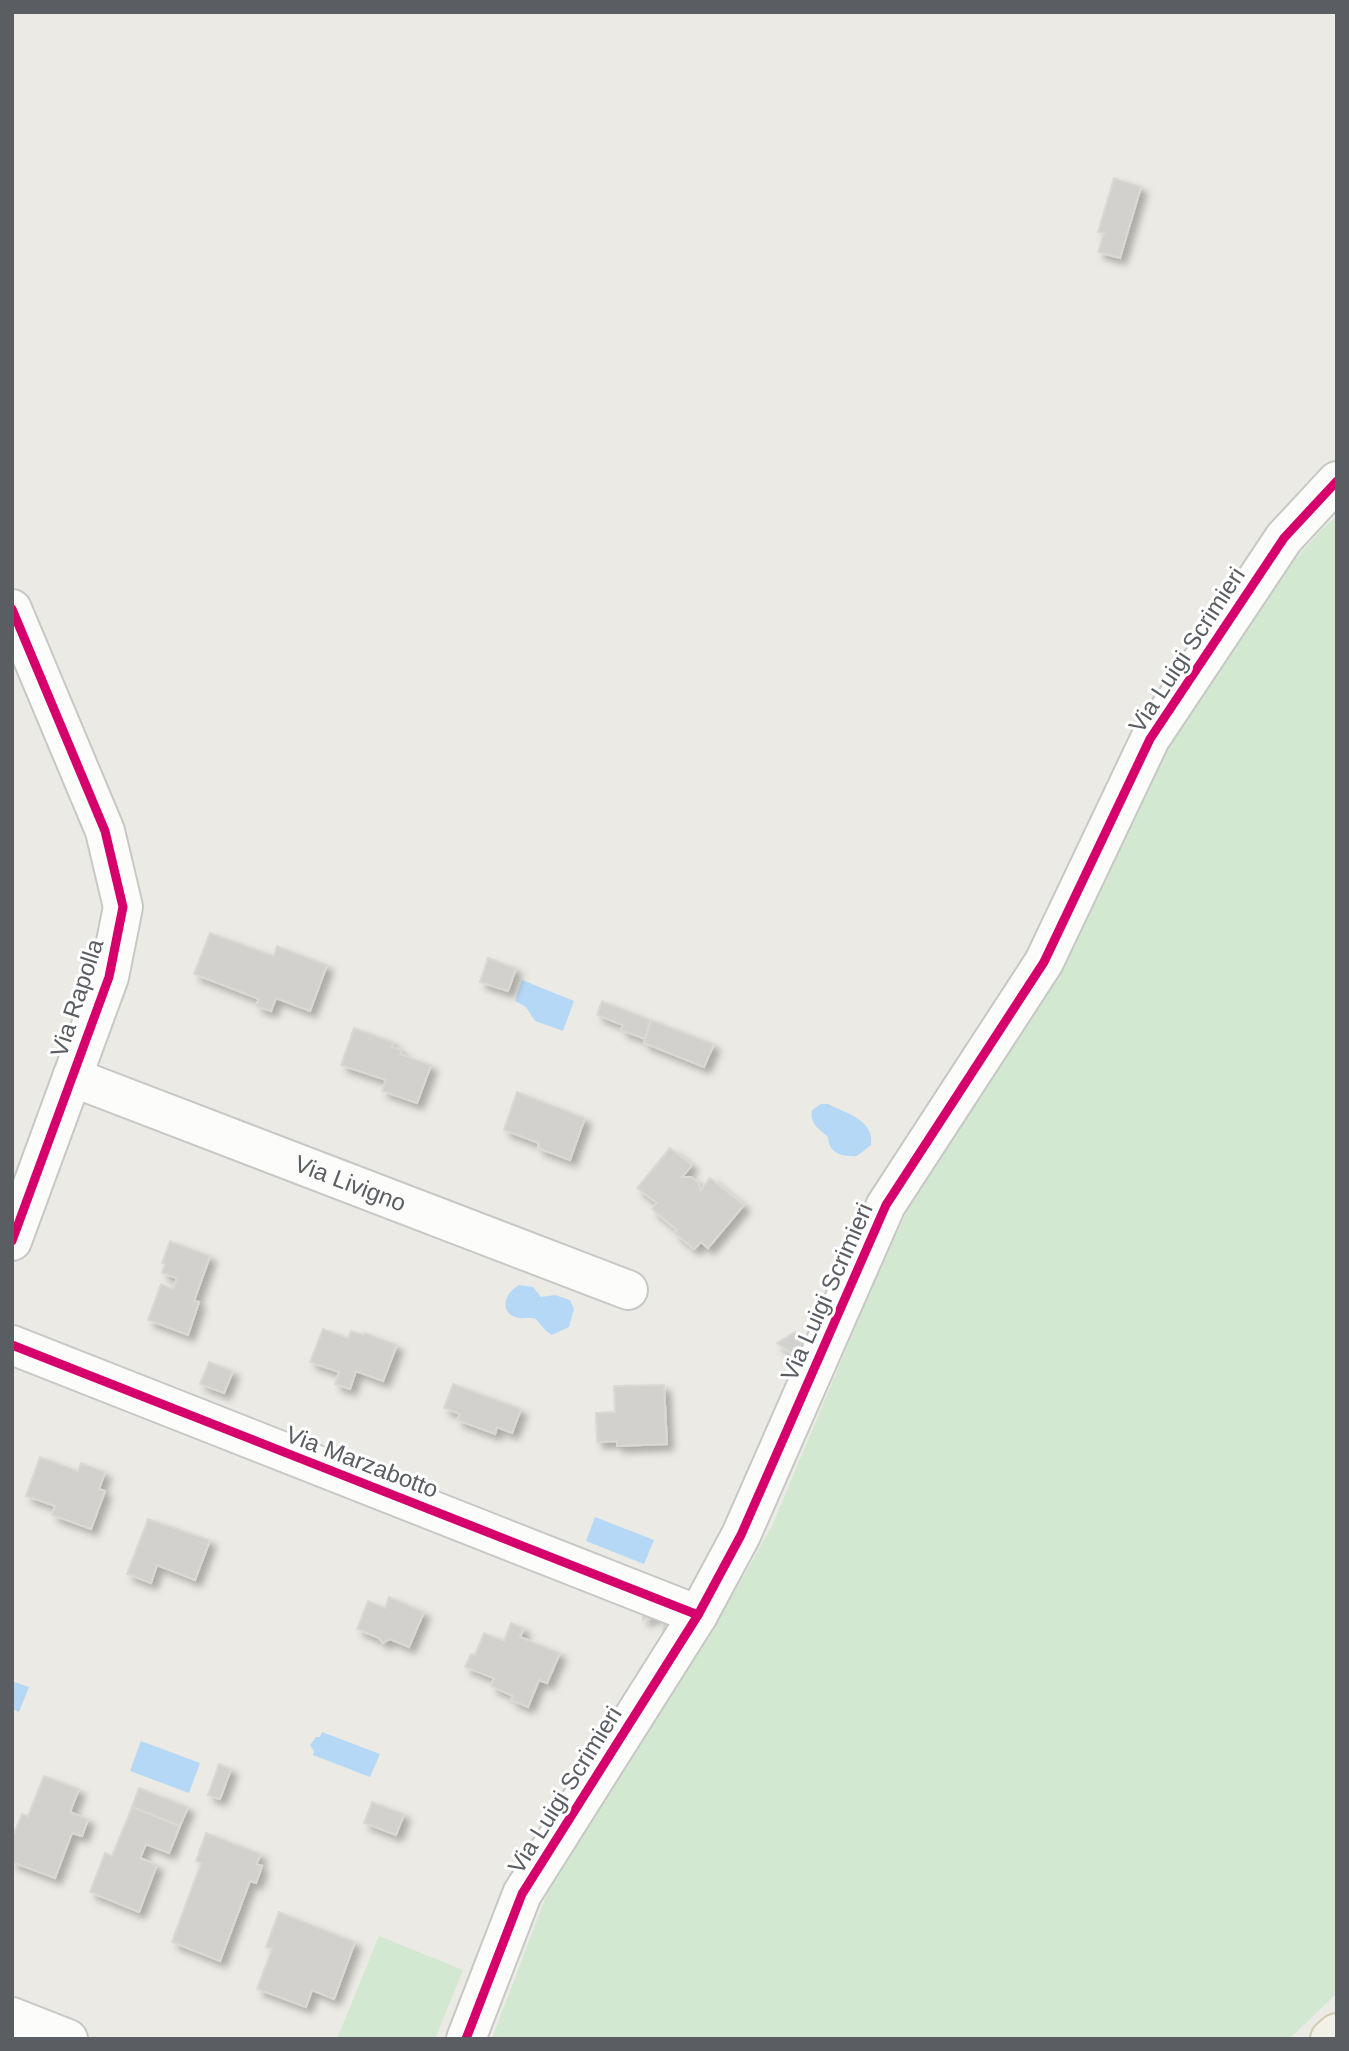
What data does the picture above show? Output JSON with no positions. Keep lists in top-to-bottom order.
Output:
{
  "streets": {
    "street": [
      "Via Luigi Scrimieri",
      "Via Rapolla",
      "Via Livigno",
      "Via Marzabotto"
    ]
  },
  "crossings": [
    ["Via Luigi Scrimieri", "Via Marzabotto"],
    ["Via Rapolla", "Via Livigno"]
  ]
}
